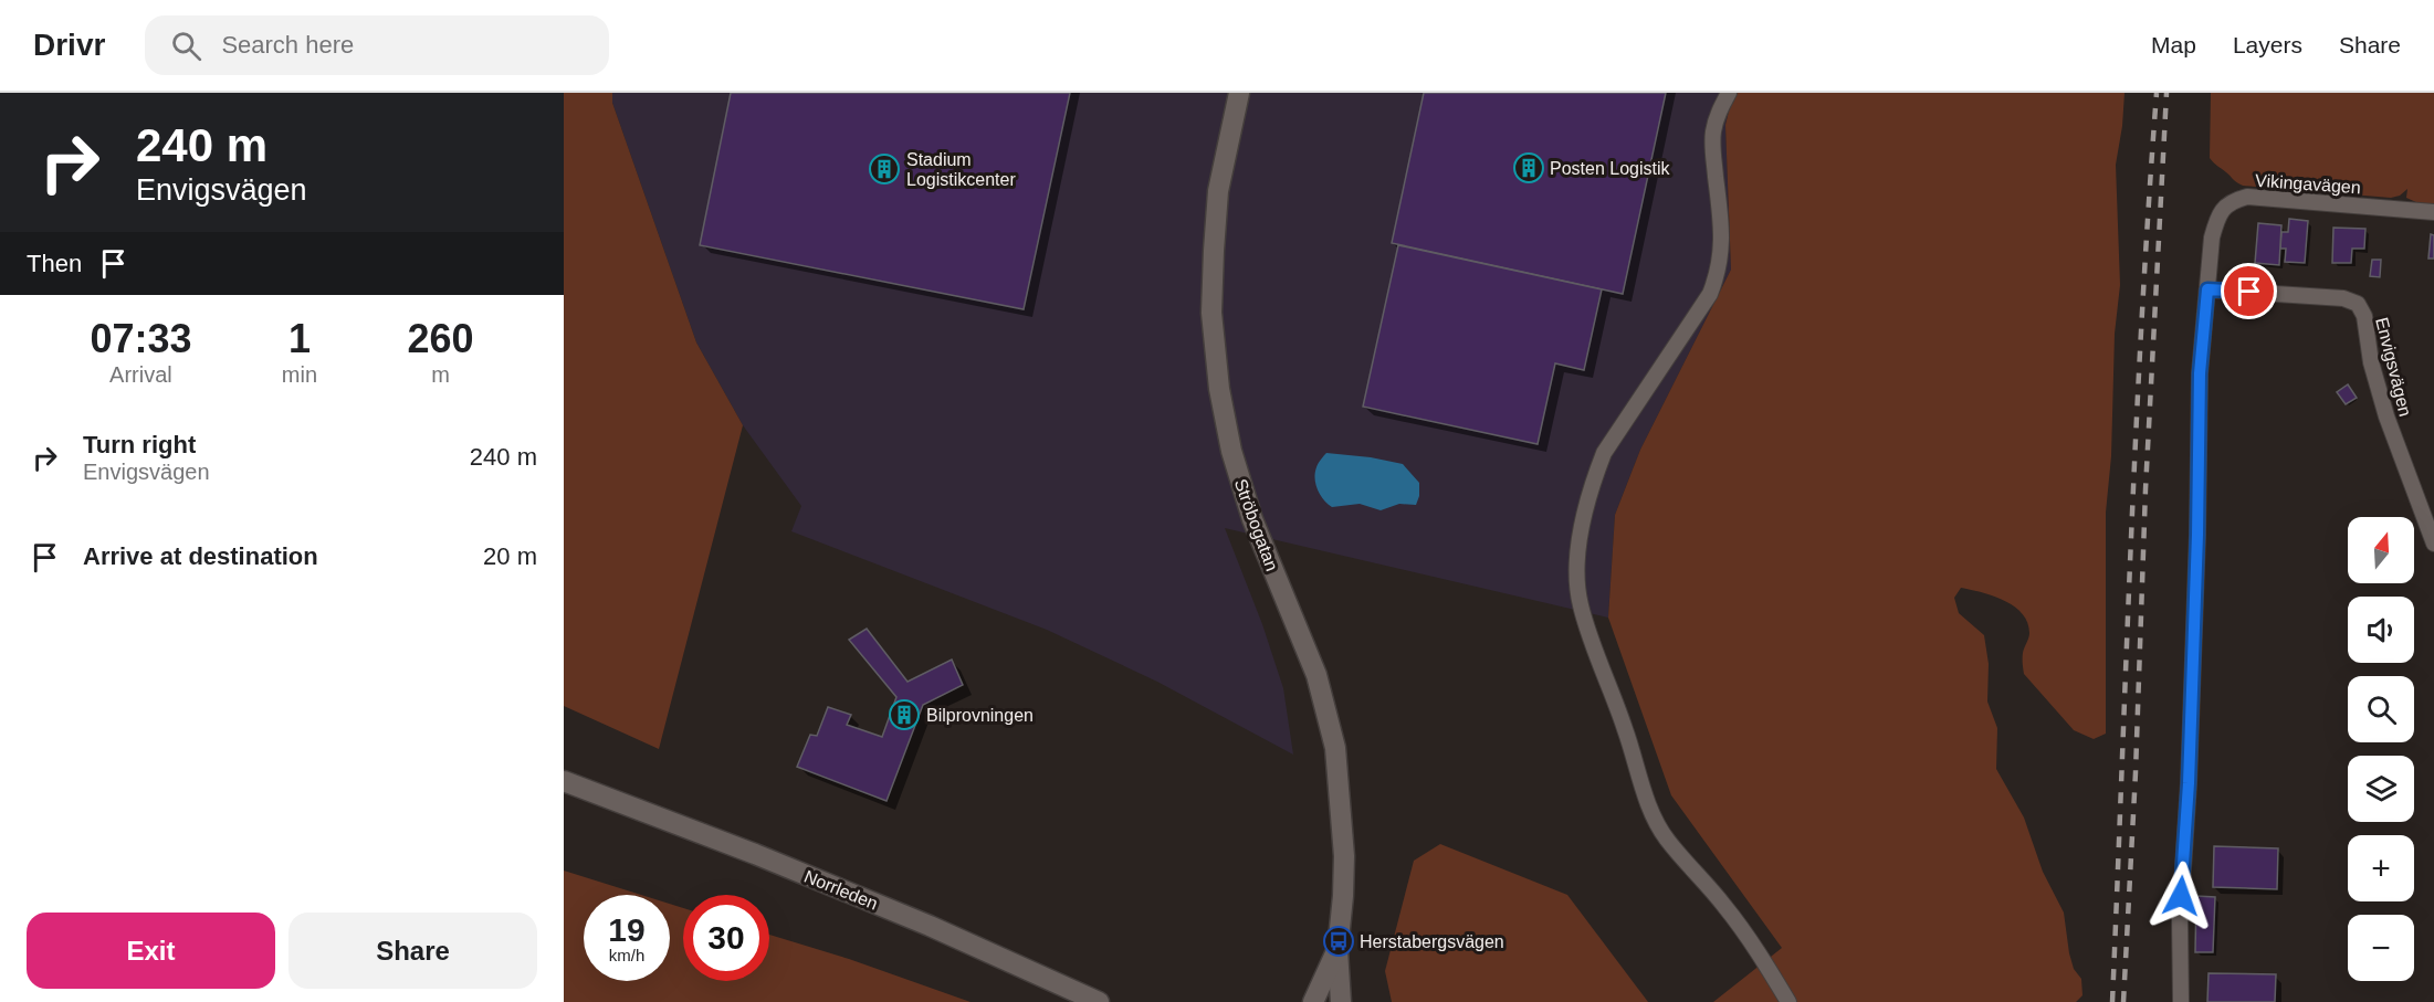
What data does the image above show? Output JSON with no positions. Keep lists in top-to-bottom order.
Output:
{
  "streets": {
    "street": [
      "Vikingavägen",
      "Envigsvägen",
      "Ströbogatan",
      "Norrleden"
    ]
  },
  "crossings": [
    ["Vikingavägen", "Envigsvägen"]
  ],
  "places": {
    "building": ["Posten Logistik", "Stadium Logistikcenter", "Bilprovningen"],
    "bus stop": ["Herstabergsvägen"]
  },
  "north": "top",
  "page": {
    "header": "Drivr",
    "search": "Search here",
    "nav": ["Map", "Layers", "Share"],
    "turn": ["240 m", "Envigsvägen"],
    "then": "Then",
    "eta": [
      "07:33",
      "Arrival",
      "1",
      "min",
      "260",
      "m"
    ],
    "list": [
      {
        "name": "Turn right",
        "note": "Envigsvägen",
        "value": "240 m"
      },
      {
        "name": "Arrive at destination",
        "value": "20 m"
      }
    ],
    "map_buttons": ["+", "−"],
    "speed": "19 km/h",
    "limit": "30",
    "buttons": ["Exit", "Share"]
  }
}
